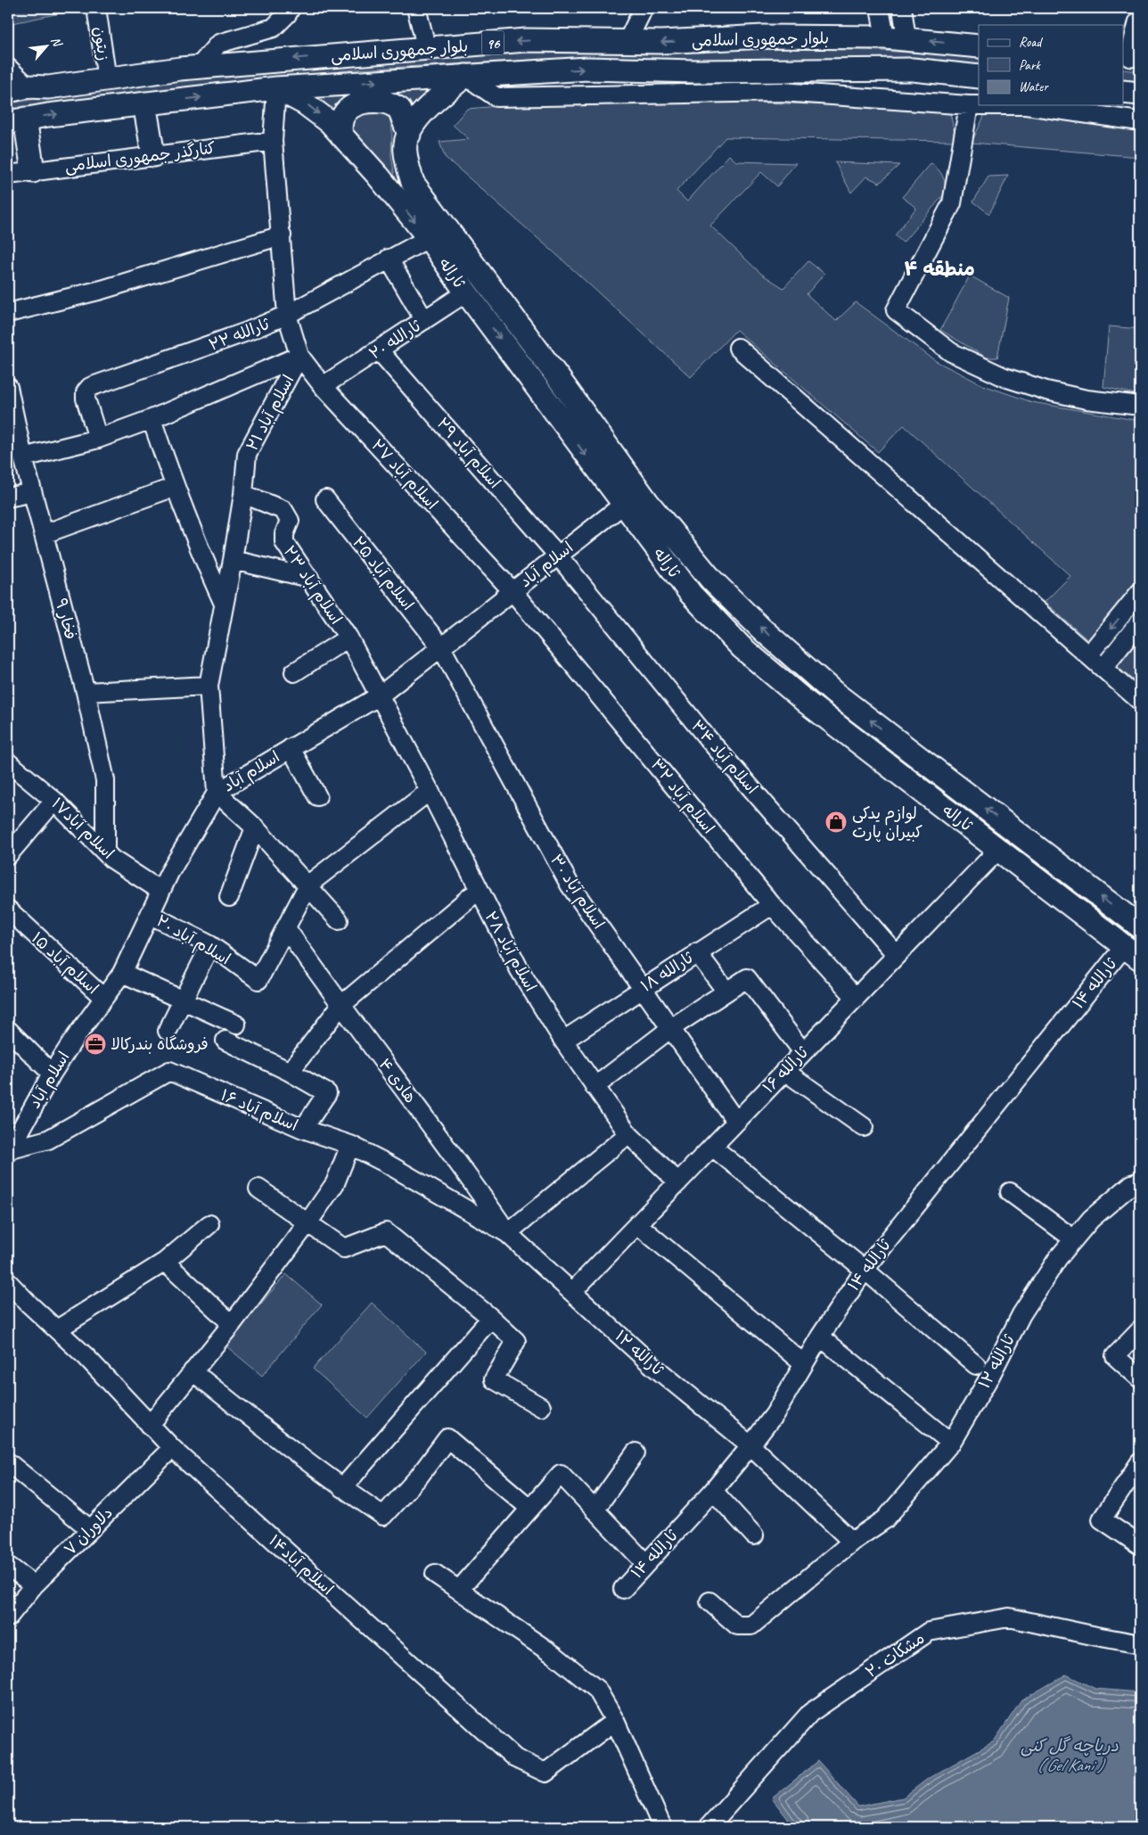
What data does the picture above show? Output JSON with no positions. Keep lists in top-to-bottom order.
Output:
{
  "streets": {
    "main road": ["بلوار جمهوری اسلامی", "96", "ثاراله"],
    "street": [
      "زیتون",
      "کنارگذر جمهوری اسلامی",
      "ثارالله ۲۲",
      "ثارالله ۲۰",
      "اسلام آباد ۲۱",
      "اسلام آباد ۲۹",
      "اسلام آباد ۲۷",
      "اسلام آباد",
      "اسلام آباد ۲۵",
      "اسلام آباد ۲۳",
      "فخار ۹",
      "اسلام آباد ۳۴",
      "اسلام آباد ۳۲",
      "اسلام آباد۱۷",
      "اسلام آباد ۳۰",
      "اسلام آباد ۲۰",
      "اسلام آباد ۲۸",
      "اسلام آباد ۱۵",
      "ثارالله ۱۸",
      "ثارالله ۱۴",
      "ثارالله ۱۶",
      "هادی ۴",
      "اسلام آباد ۱۶",
      "ثارالله ۱۲",
      "دلاوران ۷",
      "اسلام آباد۱۴",
      "مشکات ۲۰"
    ]
  },
  "crossings": [
    ["بلوار جمهوری اسلامی", "زیتون"],
    ["بلوار جمهوری اسلامی", "ثاراله"],
    ["بلوار جمهوری اسلامی", "اسلام آباد ۲۱"],
    ["کنارگذر جمهوری اسلامی", "اسلام آباد ۲۱"],
    ["ثاراله", "ثارالله ۲۲"],
    ["ثاراله", "ثارالله ۲۰"],
    ["ثاراله", "اسلام آباد ۲۱"],
    ["ثاراله", "اسلام آباد"],
    ["ثاراله", "ثارالله ۱۴"],
    ["ثاراله", "ثارالله ۱۶"],
    ["ثارالله ۲۲", "اسلام آباد ۲۱"],
    ["ثارالله ۲۰", "اسلام آباد ۲۹"],
    ["ثارالله ۲۰", "اسلام آباد ۲۷"],
    ["اسلام آباد ۲۱", "اسلام آباد ۲۷"],
    ["اسلام آباد ۲۱", "اسلام آباد"],
    ["اسلام آباد ۲۱", "اسلام آباد ۲۳"],
    ["اسلام آباد ۲۹", "اسلام آباد"],
    ["اسلام آباد ۲۹", "اسلام آباد ۳۴"],
    ["اسلام آباد ۲۷", "اسلام آباد"],
    ["اسلام آباد ۲۷", "اسلام آباد ۳۲"],
    ["اسلام آباد", "اسلام آباد ۲۵"],
    ["اسلام آباد", "اسلام آباد ۲۳"],
    ["اسلام آباد", "اسلام آباد ۳۴"],
    ["اسلام آباد", "اسلام آباد ۳۲"],
    ["اسلام آباد", "اسلام آباد۱۷"],
    ["اسلام آباد", "اسلام آباد ۳۰"],
    ["اسلام آباد", "اسلام آباد ۲۰"],
    ["اسلام آباد", "اسلام آباد ۲۸"],
    ["اسلام آباد", "اسلام آباد ۱۵"],
    ["اسلام آباد", "اسلام آباد ۱۶"],
    ["اسلام آباد ۲۵", "اسلام آباد ۳۰"],
    ["اسلام آباد ۲۳", "اسلام آباد ۲۸"],
    ["فخار ۹", "اسلام آباد۱۷"],
    ["اسلام آباد ۳۴", "ثارالله ۱۶"],
    ["اسلام آباد ۳۲", "ثارالله ۱۸"],
    ["اسلام آباد ۳۲", "ثارالله ۱۶"],
    ["اسلام آباد ۳۰", "ثارالله ۱۸"],
    ["اسلام آباد ۳۰", "ثارالله ۱۶"],
    ["اسلام آباد ۲۰", "هادی ۴"],
    ["اسلام آباد ۲۸", "ثارالله ۱۸"],
    ["اسلام آباد ۲۸", "ثارالله ۱۶"],
    ["ثارالله ۱۴", "ثارالله ۱۲"],
    ["ثارالله ۱۶", "ثارالله ۱۲"],
    ["هادی ۴", "اسلام آباد ۱۶"],
    ["هادی ۴", "ثارالله ۱۲"],
    ["اسلام آباد ۱۶", "ثارالله ۱۲"],
    ["دلاوران ۷", "اسلام آباد۱۴"]
  ],
  "districts": ["منطقه ۴"],
  "water": ["دریاچه گل کنی ( Gel Kani )"],
  "places": {
    "shop": ["لوازم یدکی کبیران پارت"],
    "office": ["فروشگاه بندرکالا"]
  },
  "legend": ["Road", "Park", "Water"],
  "north": "top right"
}
